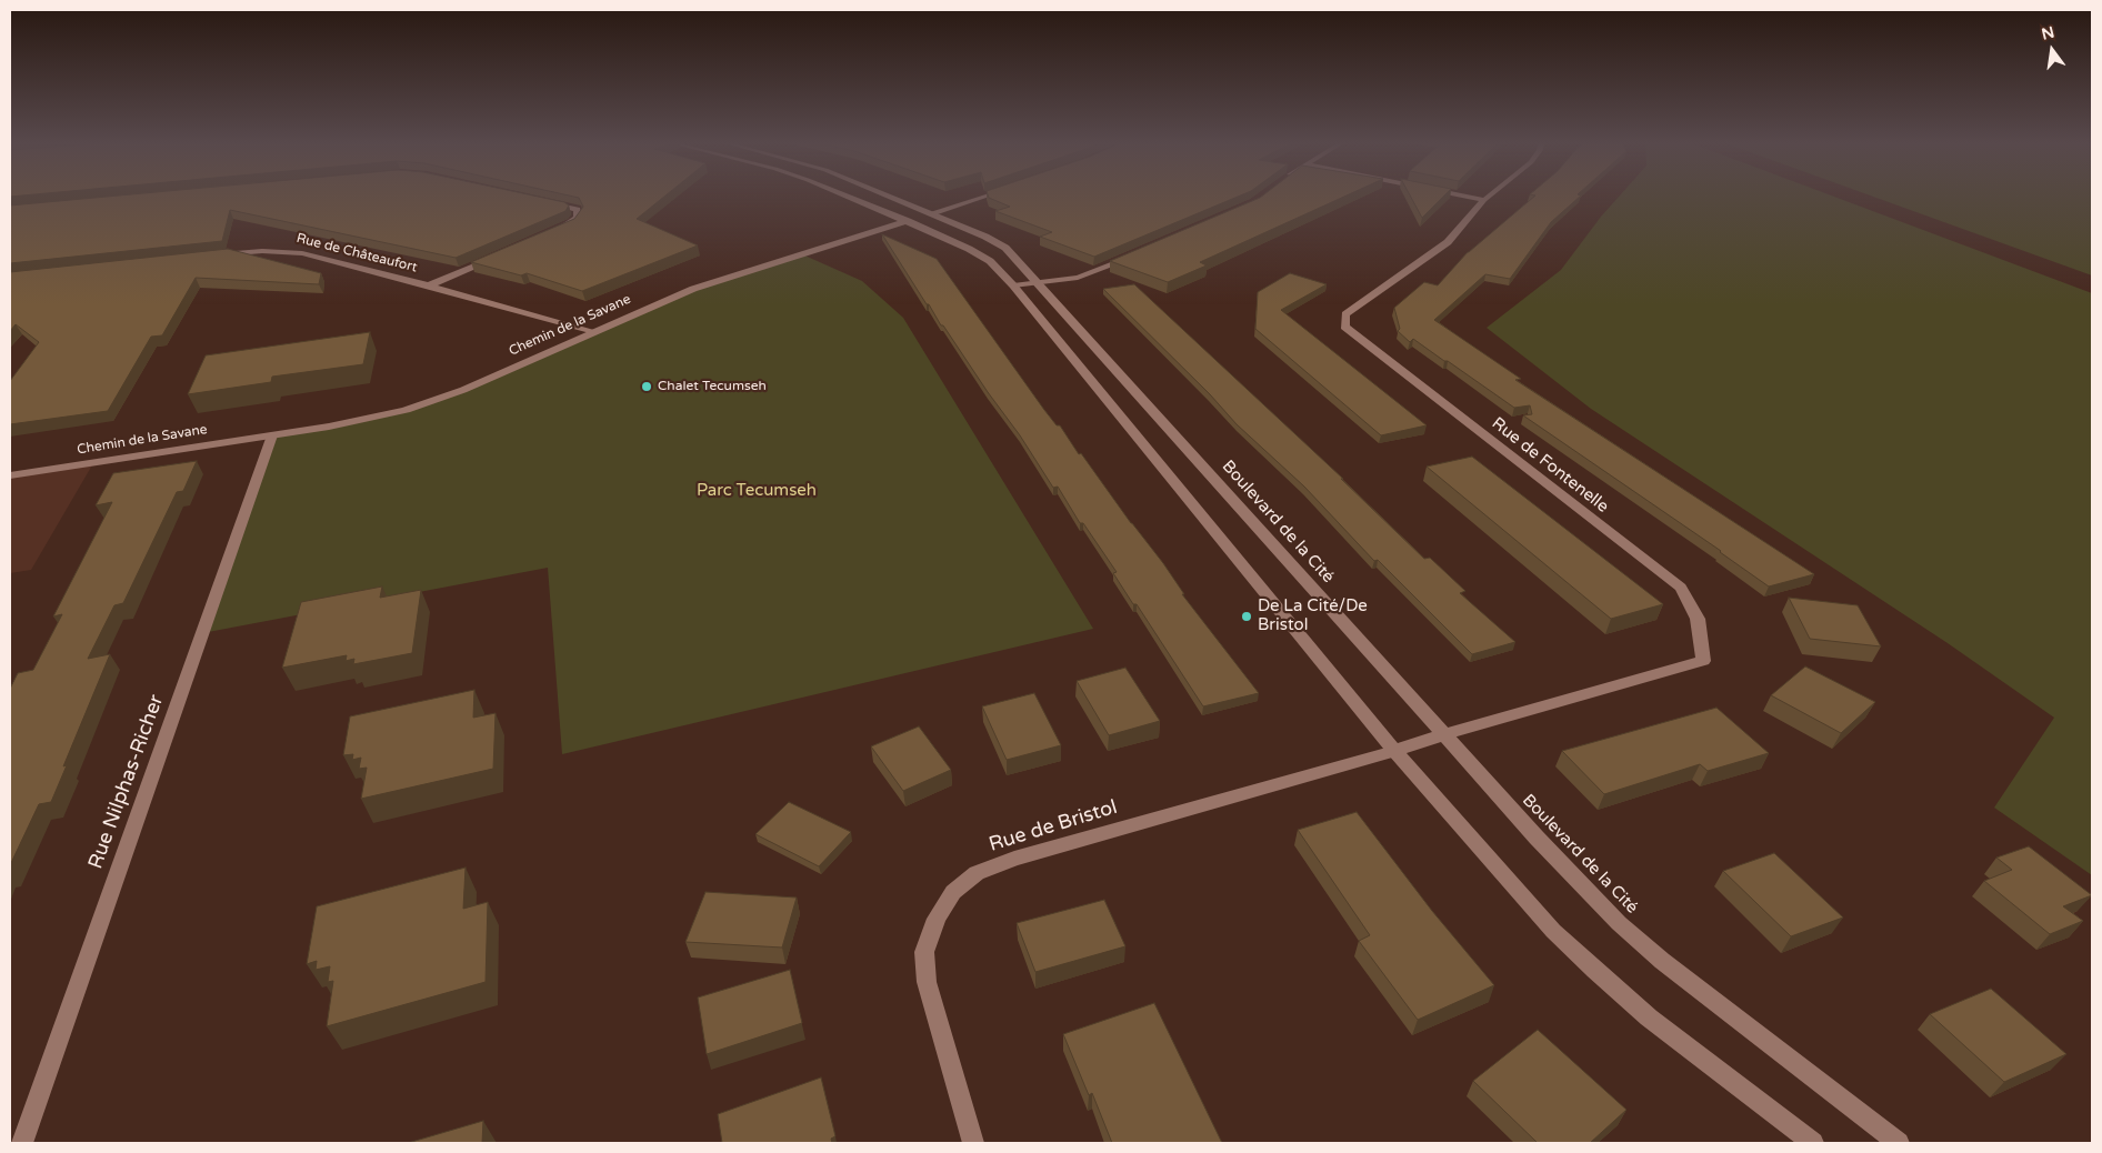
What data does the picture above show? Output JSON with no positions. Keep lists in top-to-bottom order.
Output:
{
  "streets": {
    "street": [
      "Rue de Châteaufort",
      "Chemin de la Savane",
      "Rue de Fontenelle",
      "Boulevard de la Cité",
      "Rue Nilphas-Richer",
      "Rue de Bristol"
    ]
  },
  "crossings": [
    ["Rue de Châteaufort", "Chemin de la Savane"],
    ["Chemin de la Savane", "Boulevard de la Cité"],
    ["Chemin de la Savane", "Rue Nilphas-Richer"],
    ["Rue de Fontenelle", "Boulevard de la Cité"],
    ["Rue de Fontenelle", "Rue de Bristol"],
    ["Boulevard de la Cité", "Rue de Bristol"]
  ],
  "parks": ["Parc Tecumseh"],
  "places": ["Chalet Tecumseh", "De La Cité/De Bristol"],
  "north": "top"
}
